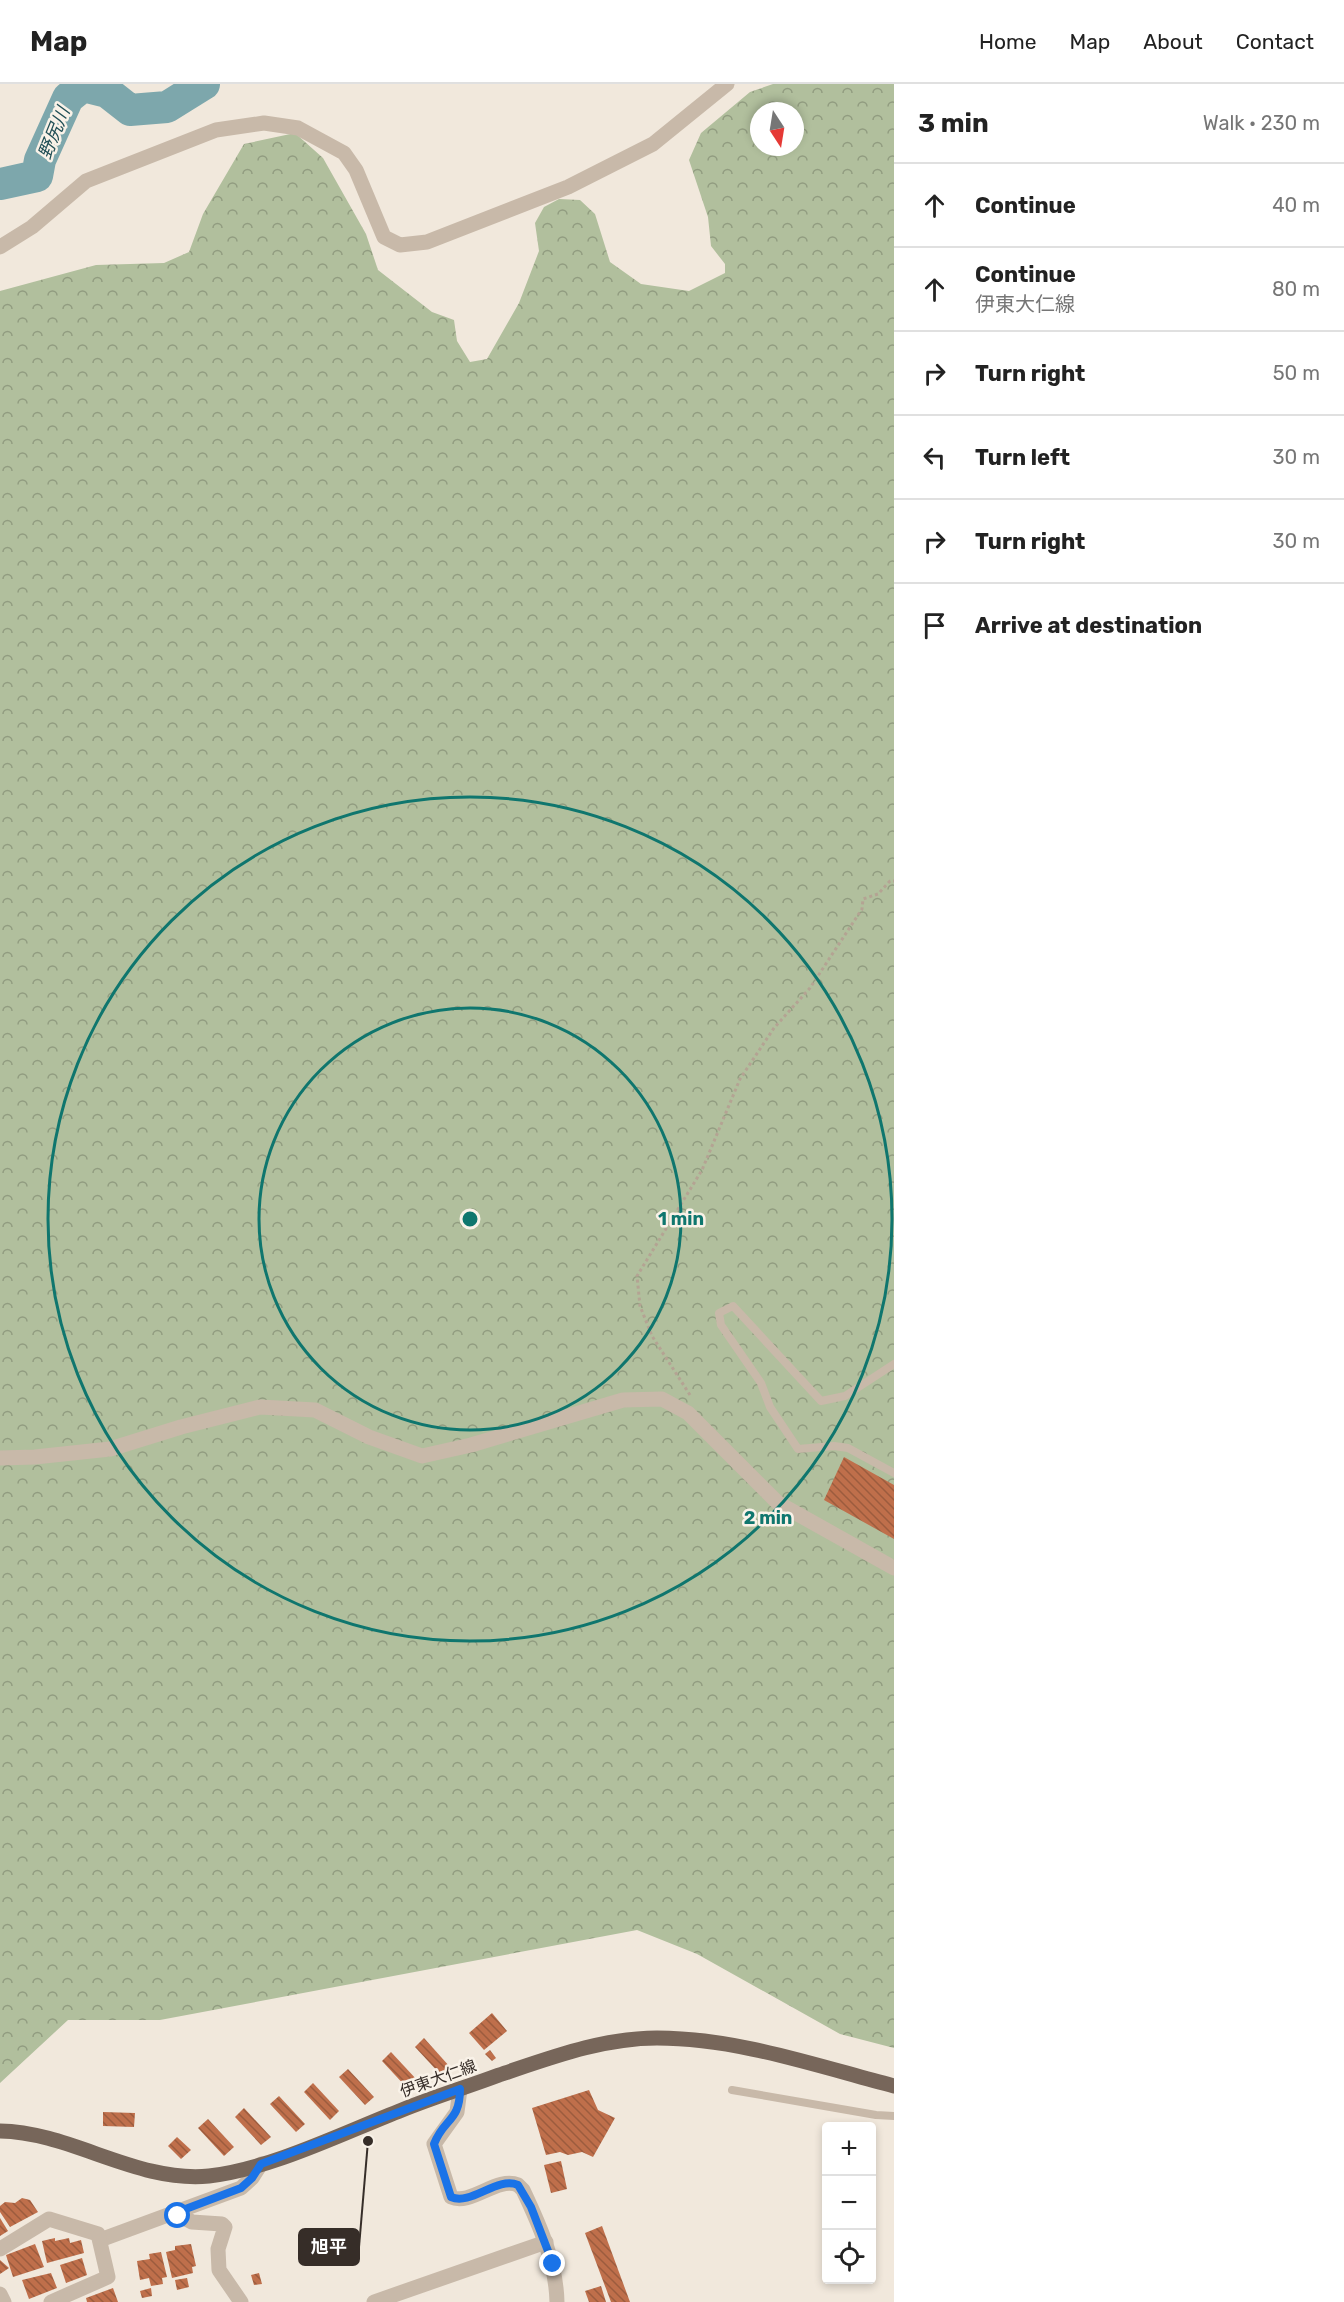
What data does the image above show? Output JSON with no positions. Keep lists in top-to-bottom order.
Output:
{
  "streets": {
    "main road": ["伊東大仁線"]
  },
  "water": ["野尻川"],
  "places": ["旭平"],
  "north": "bottom",
  "page": {
    "header": "Map",
    "nav": [
      "Home",
      "Map",
      "About",
      "Contact"
    ],
    "heading": ["3 min", "Walk · 230 m"],
    "list": [
      ["Continue", "40 m"],
      ["Continue", "伊東大仁線", "80 m"],
      ["Turn right", "50 m"],
      ["Turn left", "30 m"],
      ["Turn right", "30 m"],
      "Arrive at destination"
    ],
    "map_buttons": ["+", "−"]
  },
  "rings": ["1 min", "2 min"]
}
